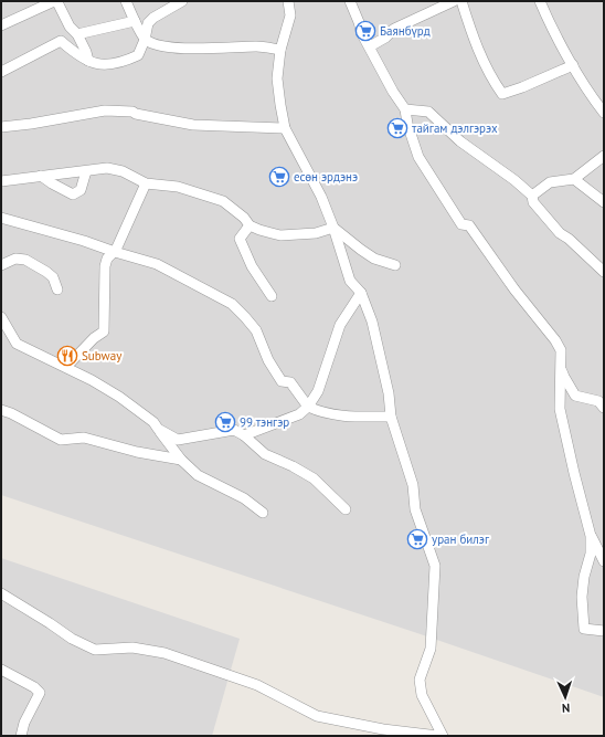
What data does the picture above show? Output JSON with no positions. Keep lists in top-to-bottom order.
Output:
{
  "places": {
    "supermarket": [
      "Баянбүрд",
      "тайгам дэлгэрэх",
      "есөн эрдэнэ",
      "99 тэнгэр",
      "уран билэг"
    ],
    "restaurant": ["Subway"]
  },
  "north": "bottom"
}
